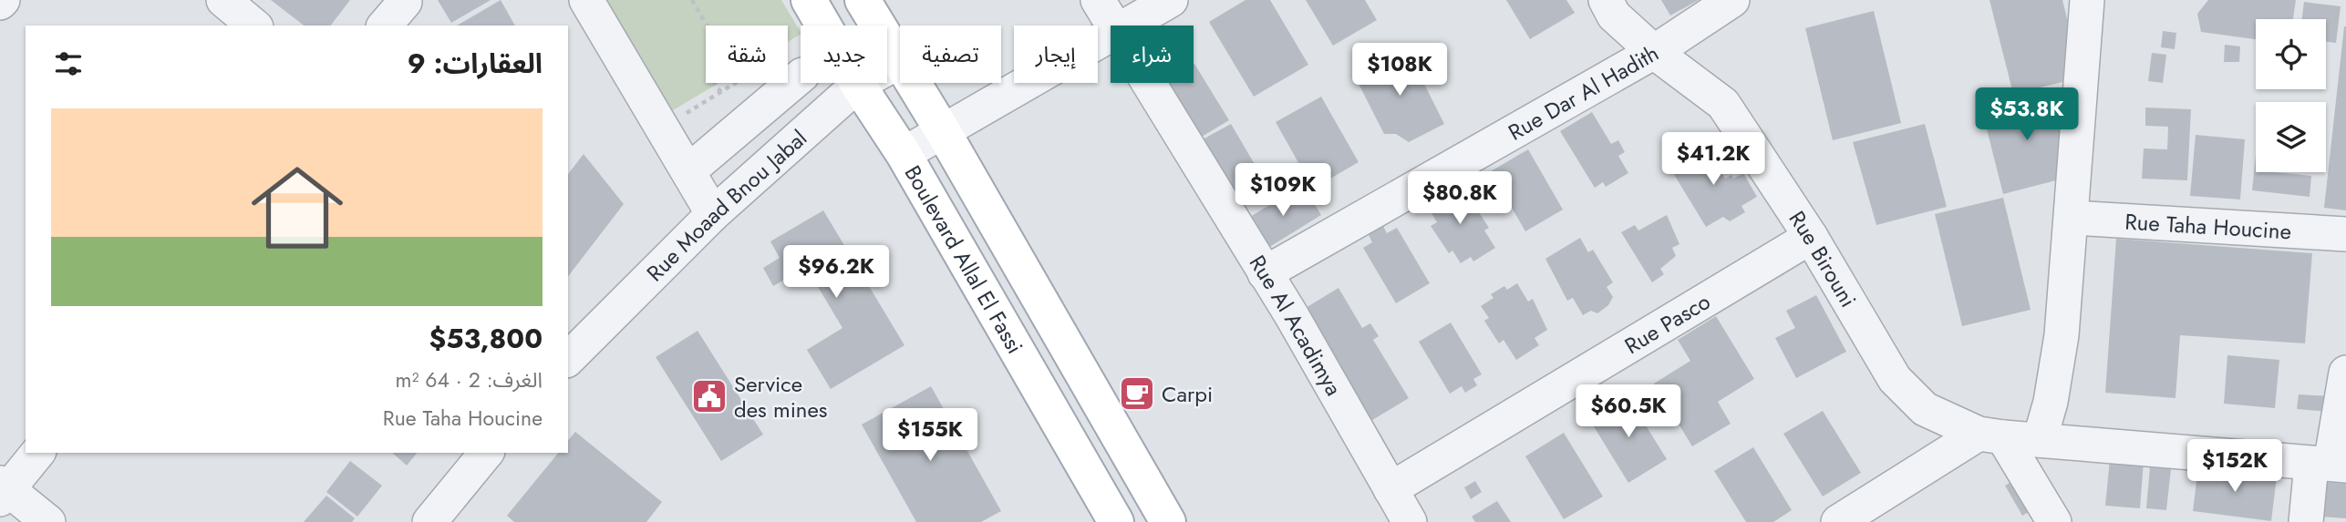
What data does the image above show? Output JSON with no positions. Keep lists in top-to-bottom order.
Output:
{
  "streets": {
    "main road": ["Boulevard Allal El Fassi"],
    "street": [
      "Rue Dar Al Hadith",
      "Rue Moaad Bnou Jabal",
      "Rue Taha Houcine",
      "Rue Birouni",
      "Rue Pasco",
      "Rue Al Acadimya"
    ]
  },
  "crossings": [
    ["Rue Dar Al Hadith", "Rue Birouni"],
    ["Rue Dar Al Hadith", "Rue Al Acadimya"],
    ["Rue Moaad Bnou Jabal", "Boulevard Allal El Fassi"],
    ["Rue Birouni", "Rue Pasco"],
    ["Rue Pasco", "Rue Al Acadimya"]
  ],
  "places": {
    "cafe": ["Carpi"],
    "public building": ["Service des mines"]
  },
  "page": {
    "chip": [
      "شراء",
      "إيجار",
      "تصفية",
      "جديد",
      "شقة"
    ],
    "heading": "العقارات: 9",
    "price": [
      "$108K",
      "$53.8K",
      "$41.2K",
      "$109K",
      "$80.8K",
      "$96.2K",
      "$60.5K",
      "$155K",
      "$152K"
    ],
    "list": [
      {
        "name": "$53,800",
        "note": "الغرف: 2 · 64 m² · Rue Taha Houcine"
      }
    ]
  }
}
